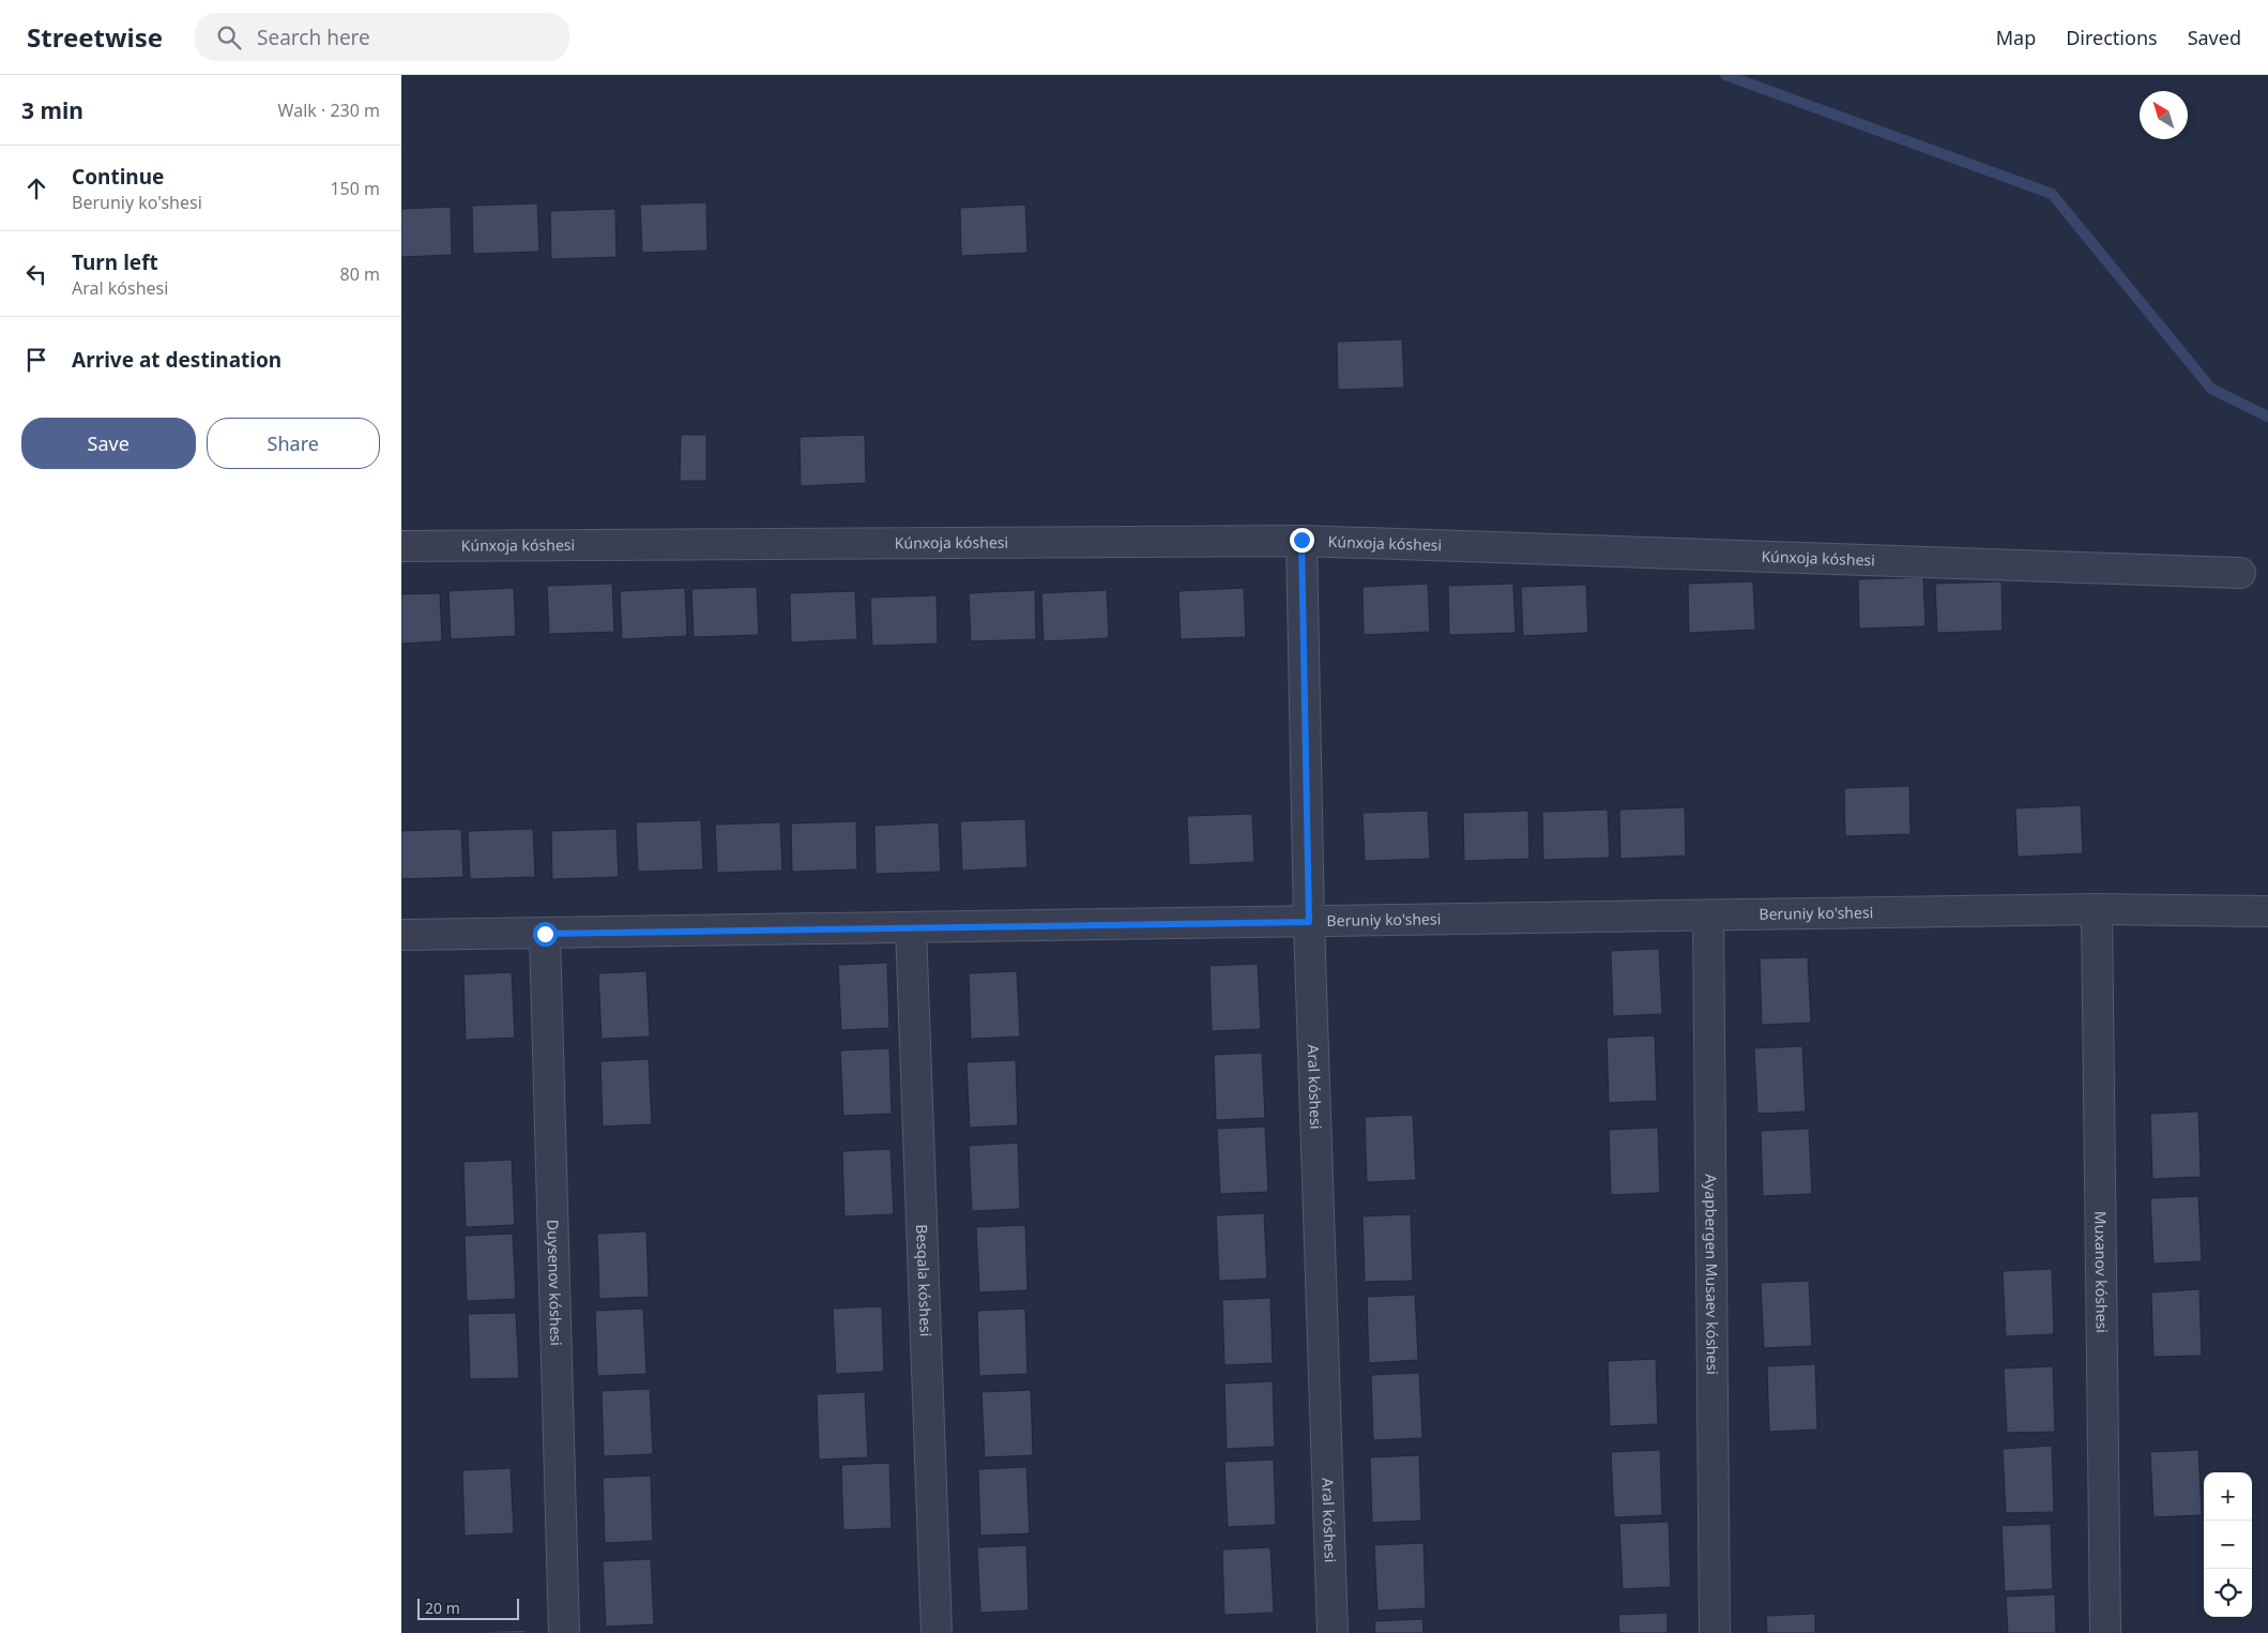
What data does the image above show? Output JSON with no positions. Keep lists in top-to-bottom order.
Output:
{
  "streets": {
    "street": [
      "Kúnxoja kóshesi",
      "Beruniy ko'shesi",
      "Aral kóshesi",
      "Muxanov kóshesi",
      "Ayapbergen Musaev kóshesi",
      "Besqala kóshesi",
      "Duysenov kóshesi"
    ]
  },
  "crossings": [
    ["Kúnxoja kóshesi", "Aral kóshesi"],
    ["Beruniy ko'shesi", "Aral kóshesi"],
    ["Beruniy ko'shesi", "Muxanov kóshesi"],
    ["Beruniy ko'shesi", "Ayapbergen Musaev kóshesi"],
    ["Beruniy ko'shesi", "Besqala kóshesi"],
    ["Beruniy ko'shesi", "Duysenov kóshesi"]
  ],
  "scale_bar": "20 m",
  "north": "top left",
  "page": {
    "header": "Streetwise",
    "search": "Search here",
    "nav": ["Map", "Directions", "Saved"],
    "heading": ["3 min", "Walk · 230 m"],
    "list": [
      ["Continue", "Beruniy ko'shesi", "150 m"],
      ["Turn left", "Aral kóshesi", "80 m"],
      "Arrive at destination"
    ],
    "buttons": ["Save", "Share"],
    "map_buttons": ["+", "−"],
    "scale": "20 m"
  }
}
